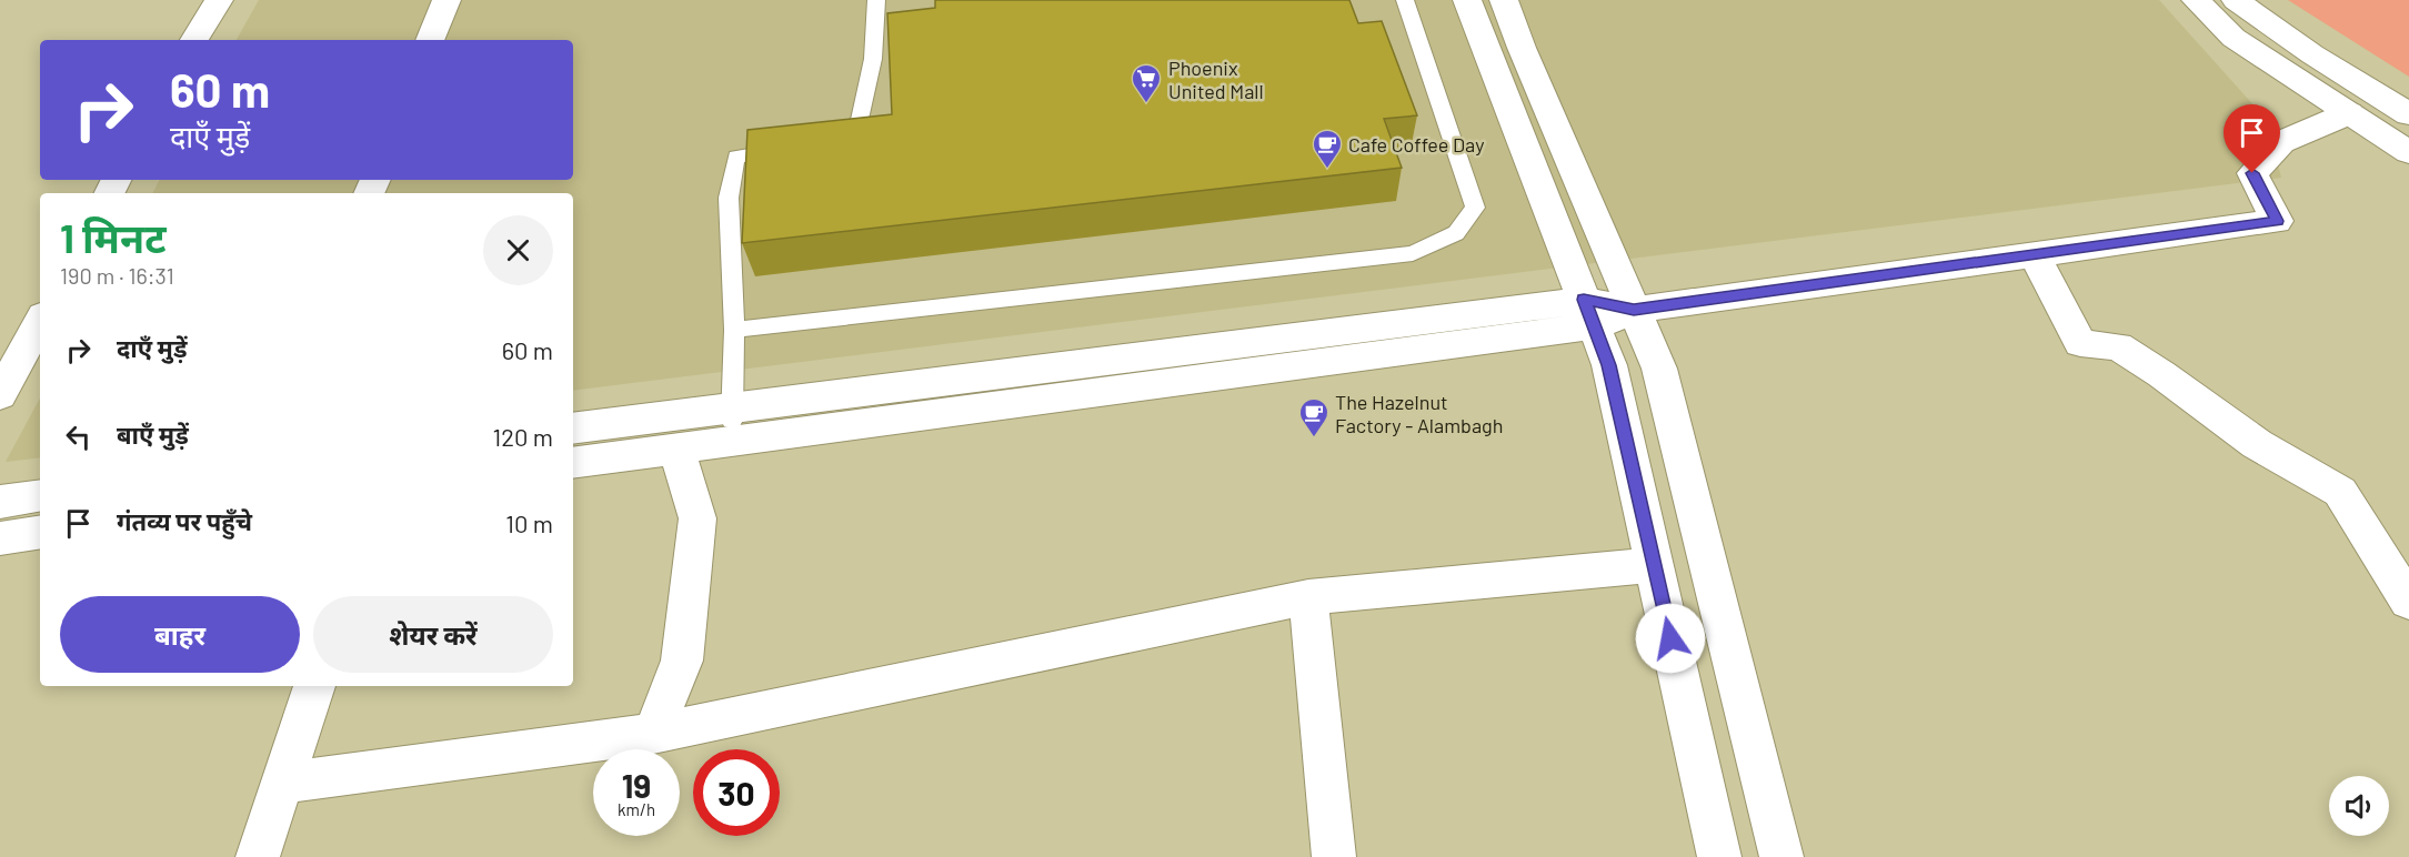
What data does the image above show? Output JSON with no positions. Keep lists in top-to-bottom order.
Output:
{
  "places": {
    "supermarket": ["Phoenix United Mall"],
    "cafe": ["Cafe Coffee Day", "The Hazelnut Factory - Alambagh"]
  },
  "page": {
    "turn": ["60 m", "दाएँ मुड़ें"],
    "heading": ["1 मिनट", "190 m · 16:31"],
    "list": [
      {
        "name": "दाएँ मुड़ें",
        "value": "60 m"
      },
      {
        "name": "बाएँ मुड़ें",
        "value": "120 m"
      },
      {
        "name": "गंतव्य पर पहुँचे",
        "value": "10 m"
      }
    ],
    "buttons": ["बाहर", "शेयर करें"],
    "speed": "19 km/h",
    "limit": "30"
  }
}
